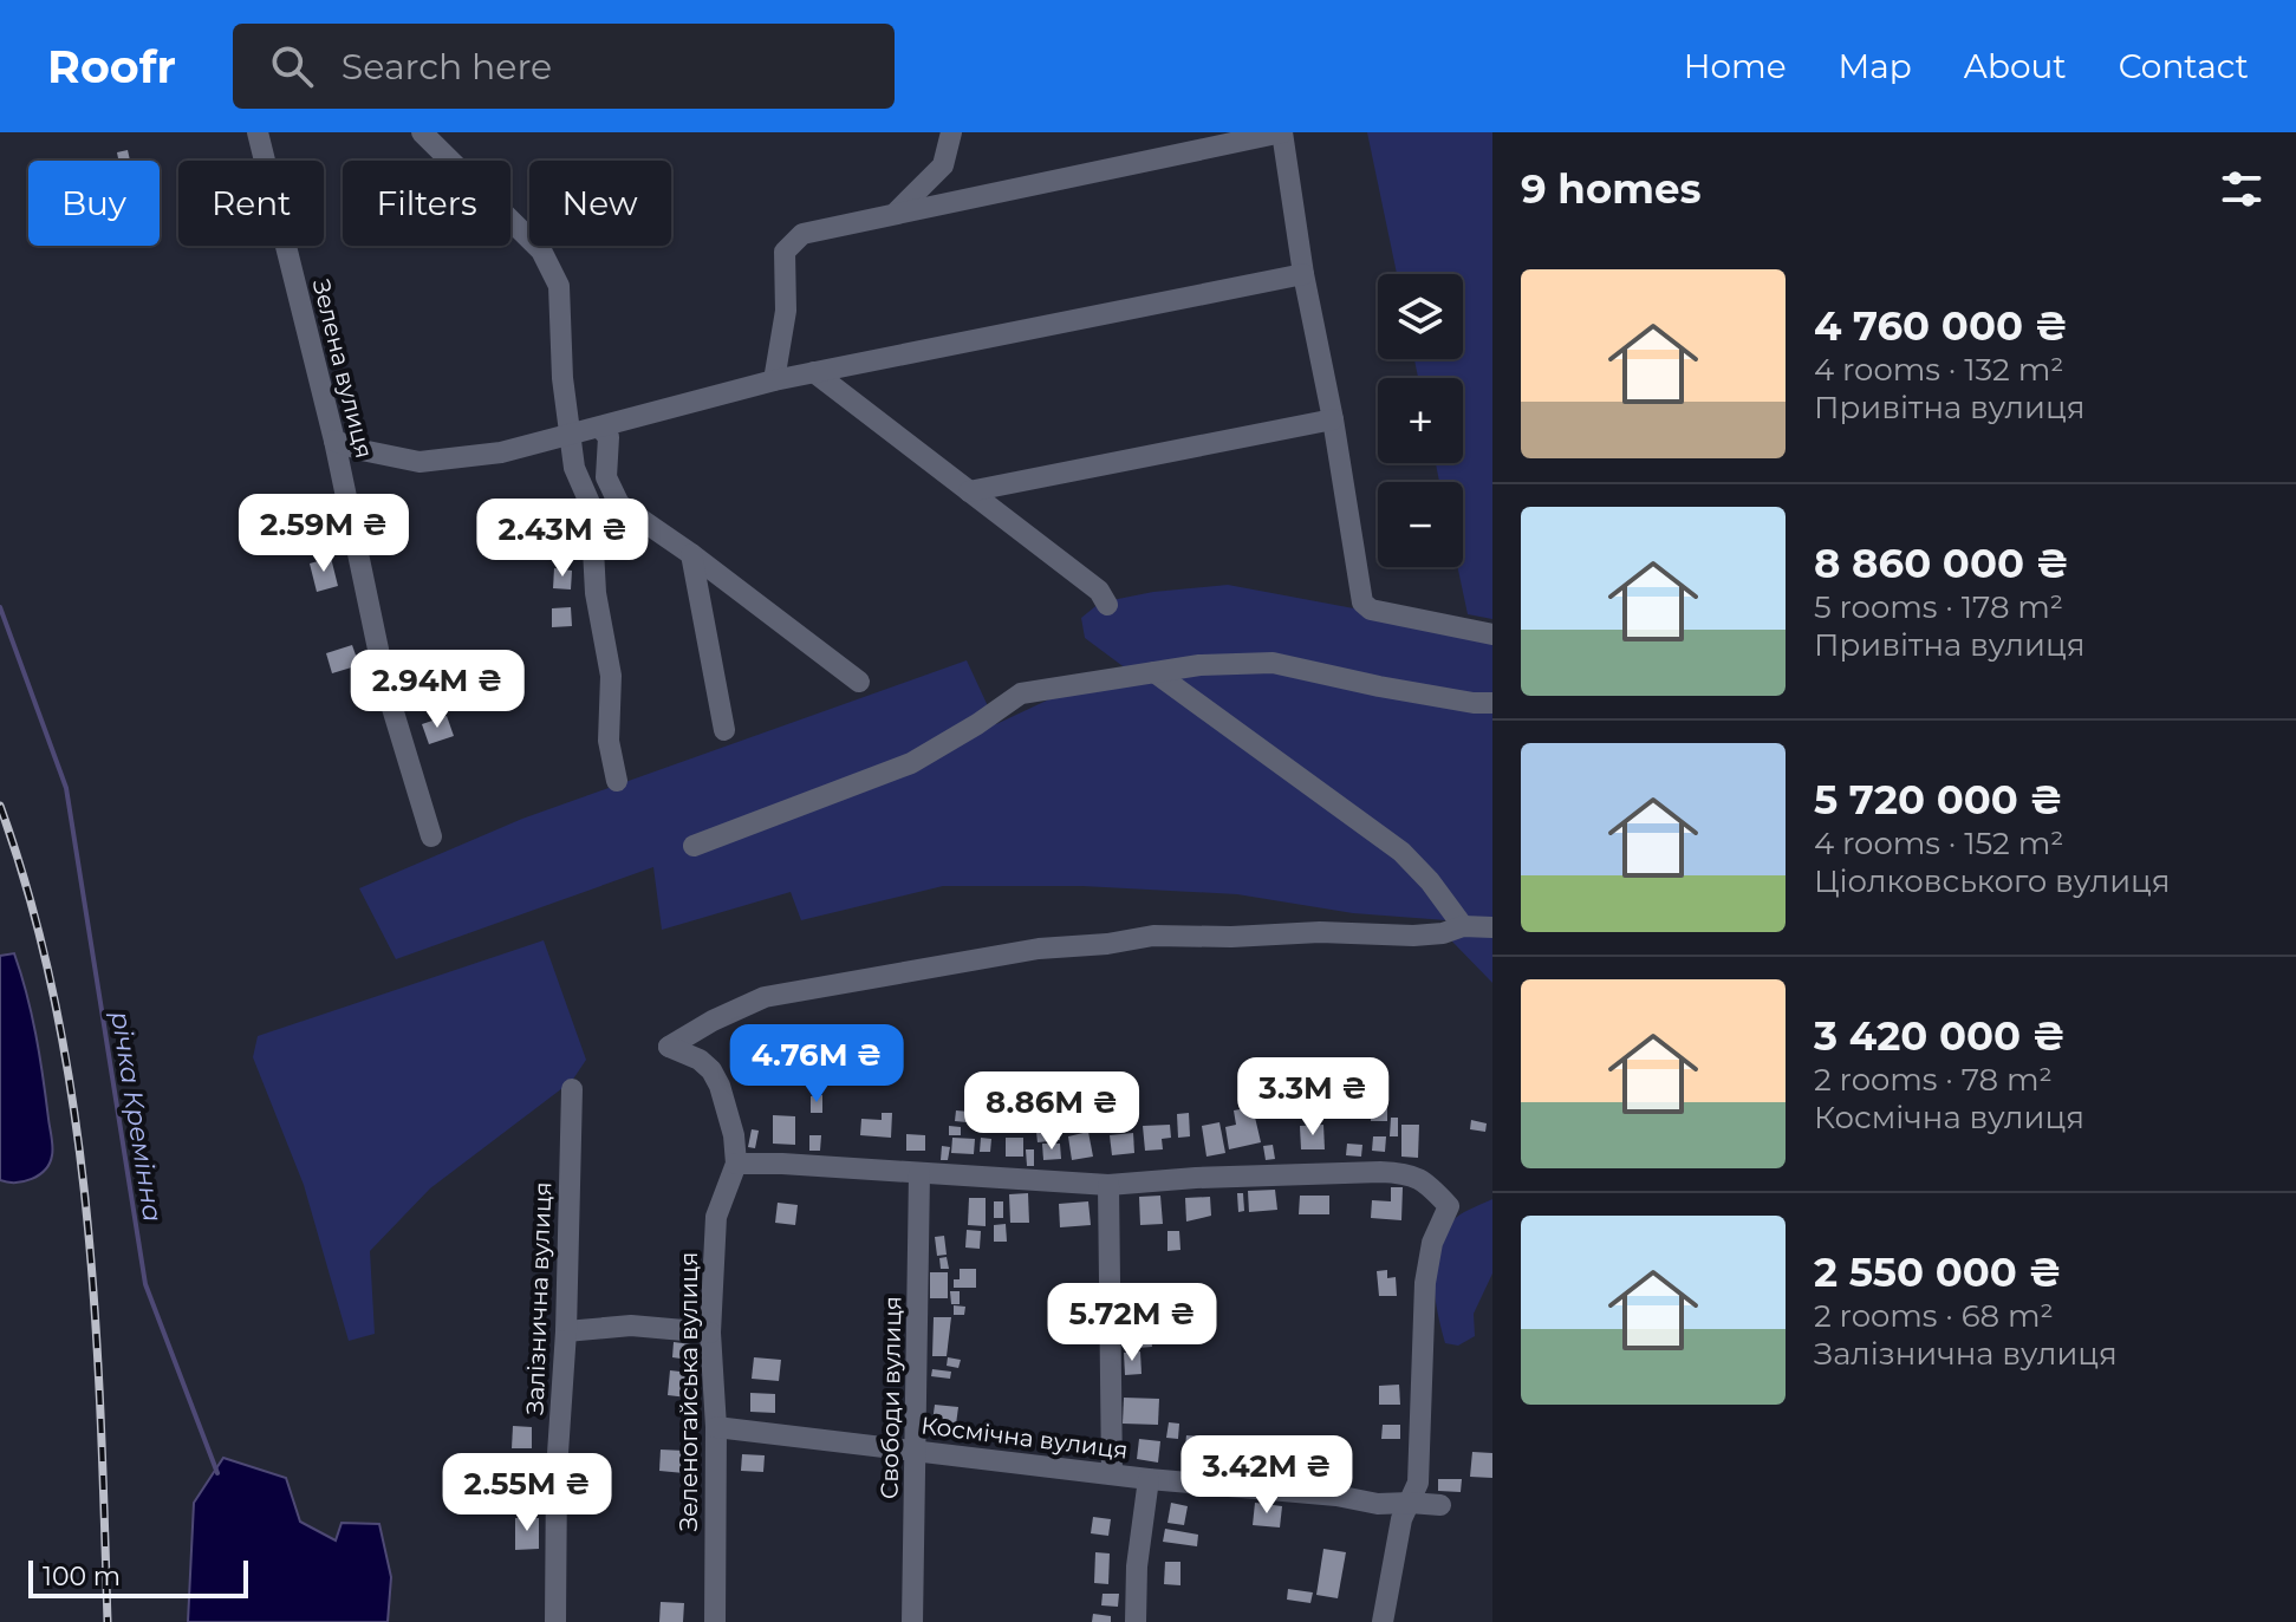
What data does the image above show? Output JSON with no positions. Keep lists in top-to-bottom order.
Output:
{
  "streets": {
    "street": [
      "Зелена вулиця",
      "Залізнична вулиця",
      "Зеленогайська вулиця",
      "Свободи вулиця",
      "Космічна вулиця"
    ]
  },
  "crossings": [
    ["Зеленогайська вулиця", "Космічна вулиця"],
    ["Свободи вулиця", "Космічна вулиця"]
  ],
  "water": ["річка Кремінна"],
  "scale_bar": "100 m",
  "page": {
    "header": "Roofr",
    "search": "Search here",
    "nav": [
      "Home",
      "Map",
      "About",
      "Contact"
    ],
    "heading": "9 homes",
    "chip": [
      "Buy",
      "Rent",
      "Filters",
      "New"
    ],
    "list": [
      {
        "name": "4 760 000 ₴",
        "note": "4 rooms · 132 m² · Привітна вулиця"
      },
      {
        "name": "8 860 000 ₴",
        "note": "5 rooms · 178 m² · Привітна вулиця"
      },
      {
        "name": "5 720 000 ₴",
        "note": "4 rooms · 152 m² · Ціолковського вулиця"
      },
      {
        "name": "3 420 000 ₴",
        "note": "2 rooms · 78 m² · Космічна вулиця"
      },
      {
        "name": "2 550 000 ₴",
        "note": "2 rooms · 68 m² · Залізнична вулиця"
      }
    ],
    "map_buttons": ["+", "−"],
    "price": [
      "2.59M ₴",
      "2.43M ₴",
      "2.94M ₴",
      "4.76M ₴",
      "3.3M ₴",
      "8.86M ₴",
      "5.72M ₴",
      "3.42M ₴",
      "2.55M ₴"
    ],
    "scale": "100 m"
  }
}
